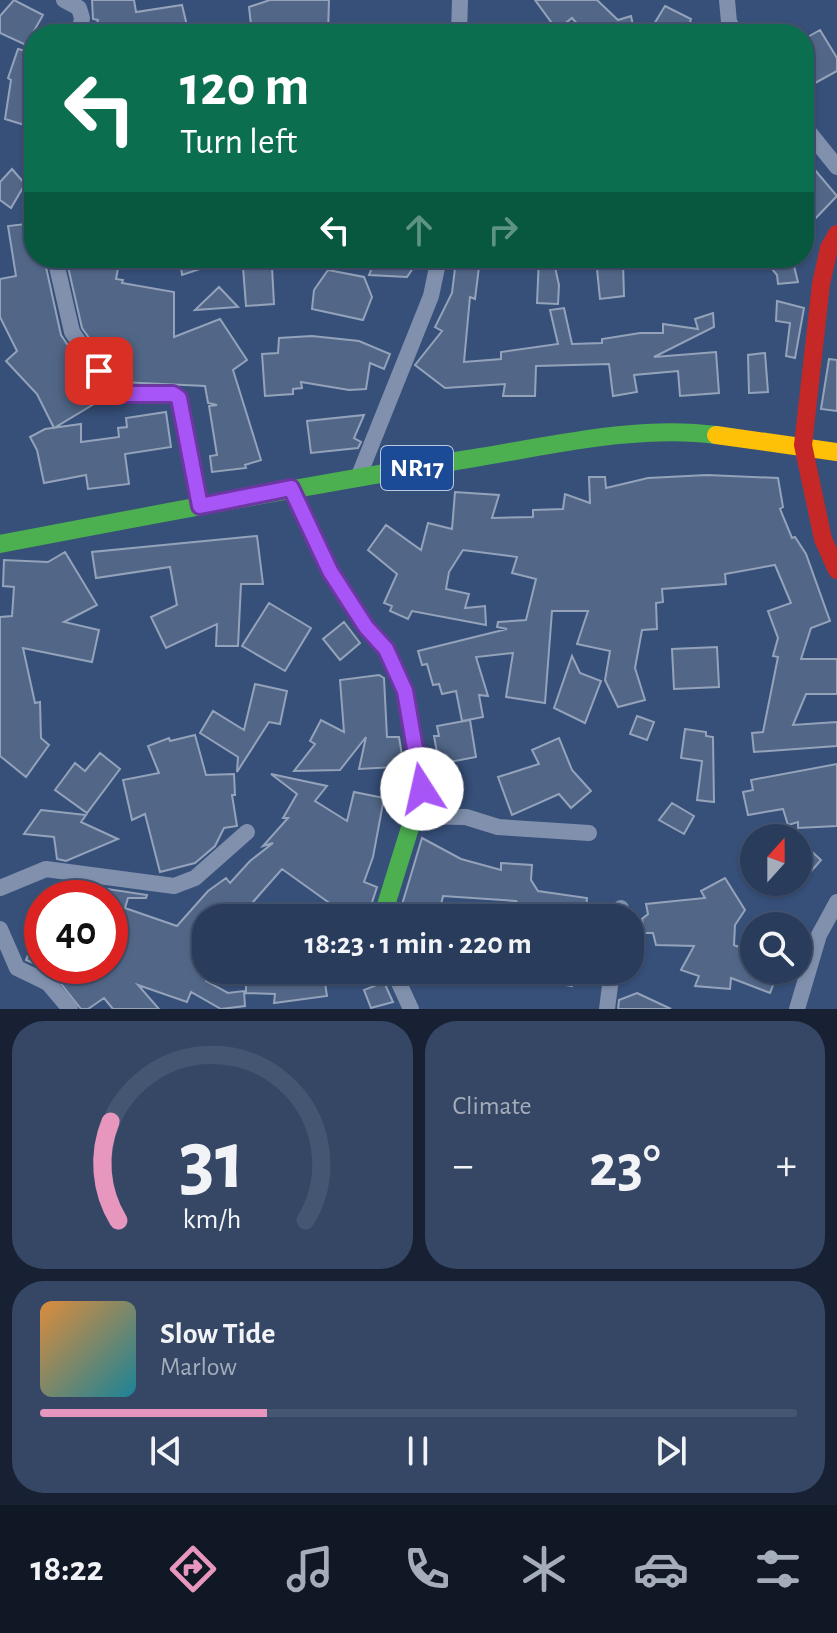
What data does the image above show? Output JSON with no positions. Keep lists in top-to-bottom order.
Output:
{
  "streets": {
    "main road": ["NR17"]
  },
  "north": "top",
  "page": {
    "turn": ["120 m", "Turn left"],
    "limit": "40",
    "trip": "18:23 · 1 min · 220 m",
    "tile": "Climate",
    "heat": ["−", "23°", "+"],
    "song": ["Slow Tide", "Marlow"],
    "tabs": "18:22",
    "gauge": ["31", "km/h"]
  }
}
